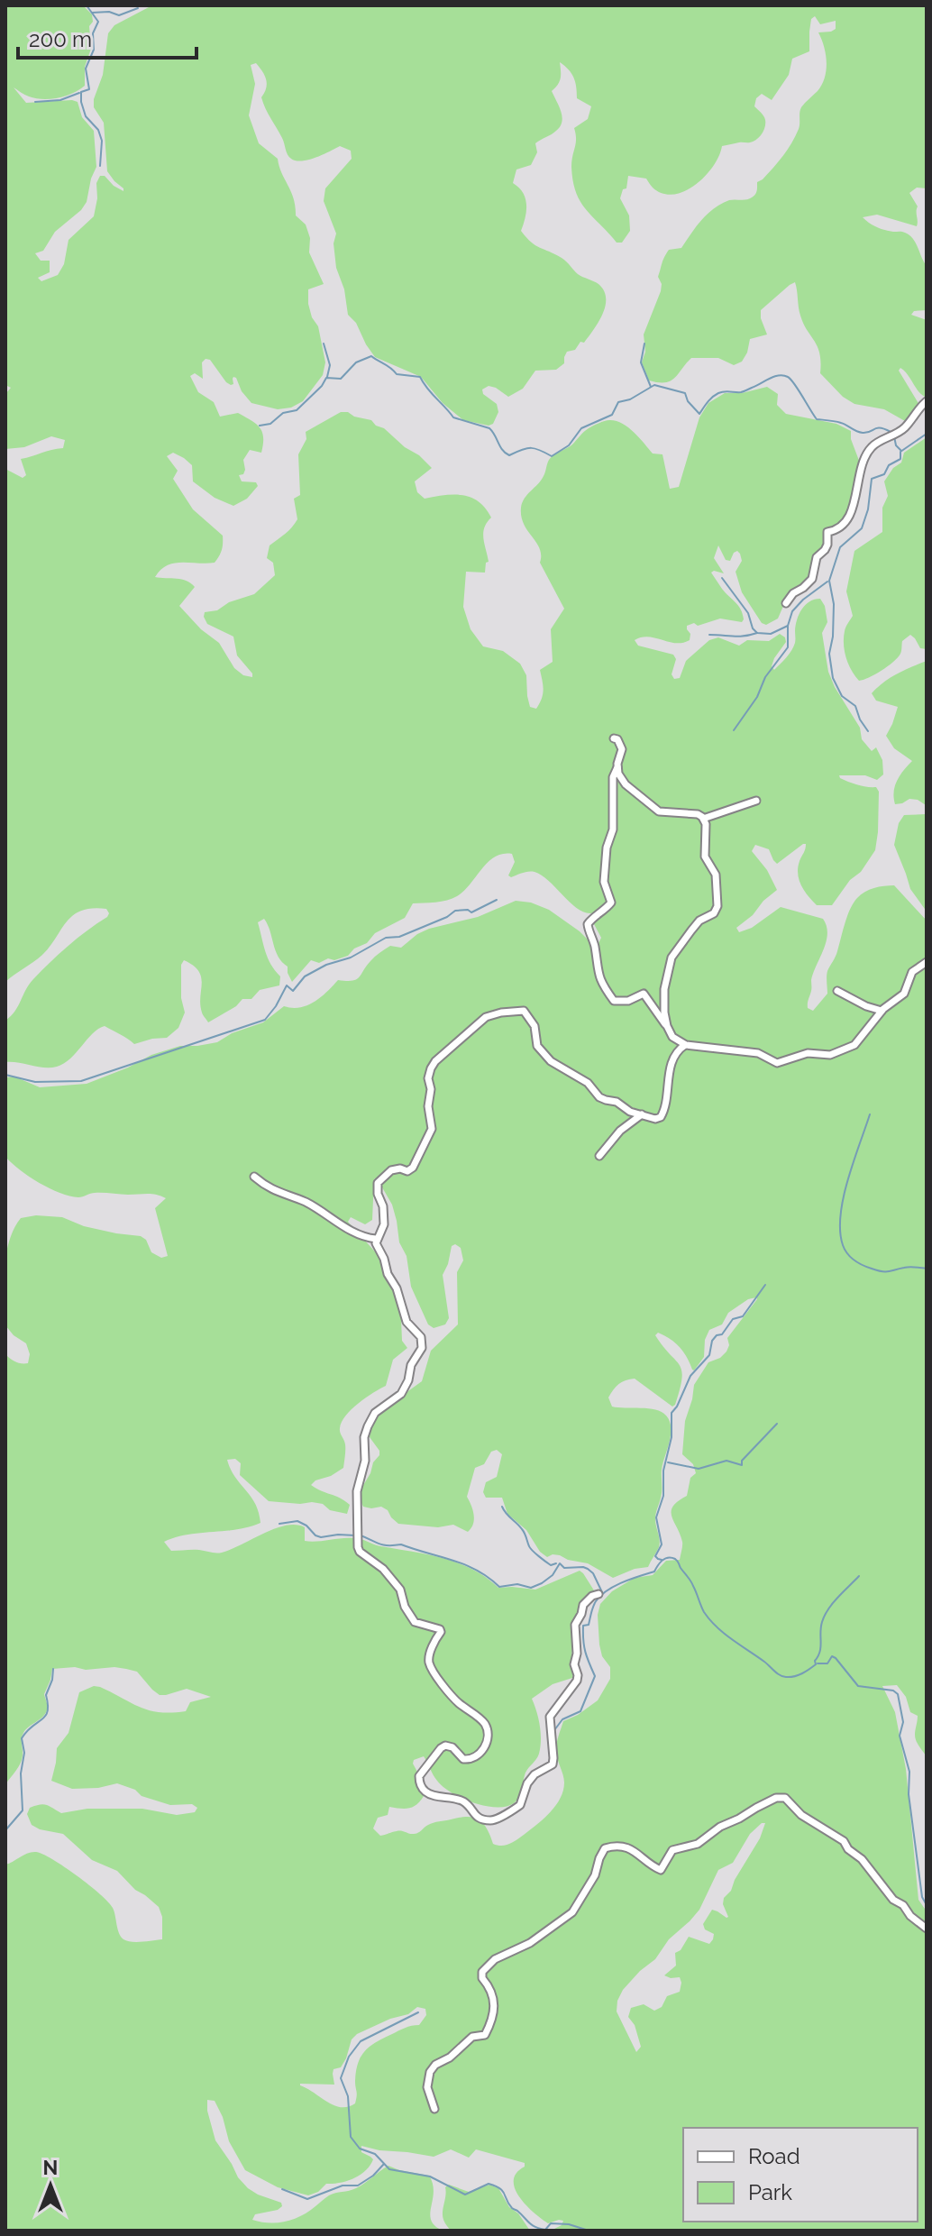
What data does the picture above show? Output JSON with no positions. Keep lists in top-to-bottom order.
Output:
{
  "legend": ["Road", "Park"],
  "scale_bar": "200 m",
  "north": "top"
}
